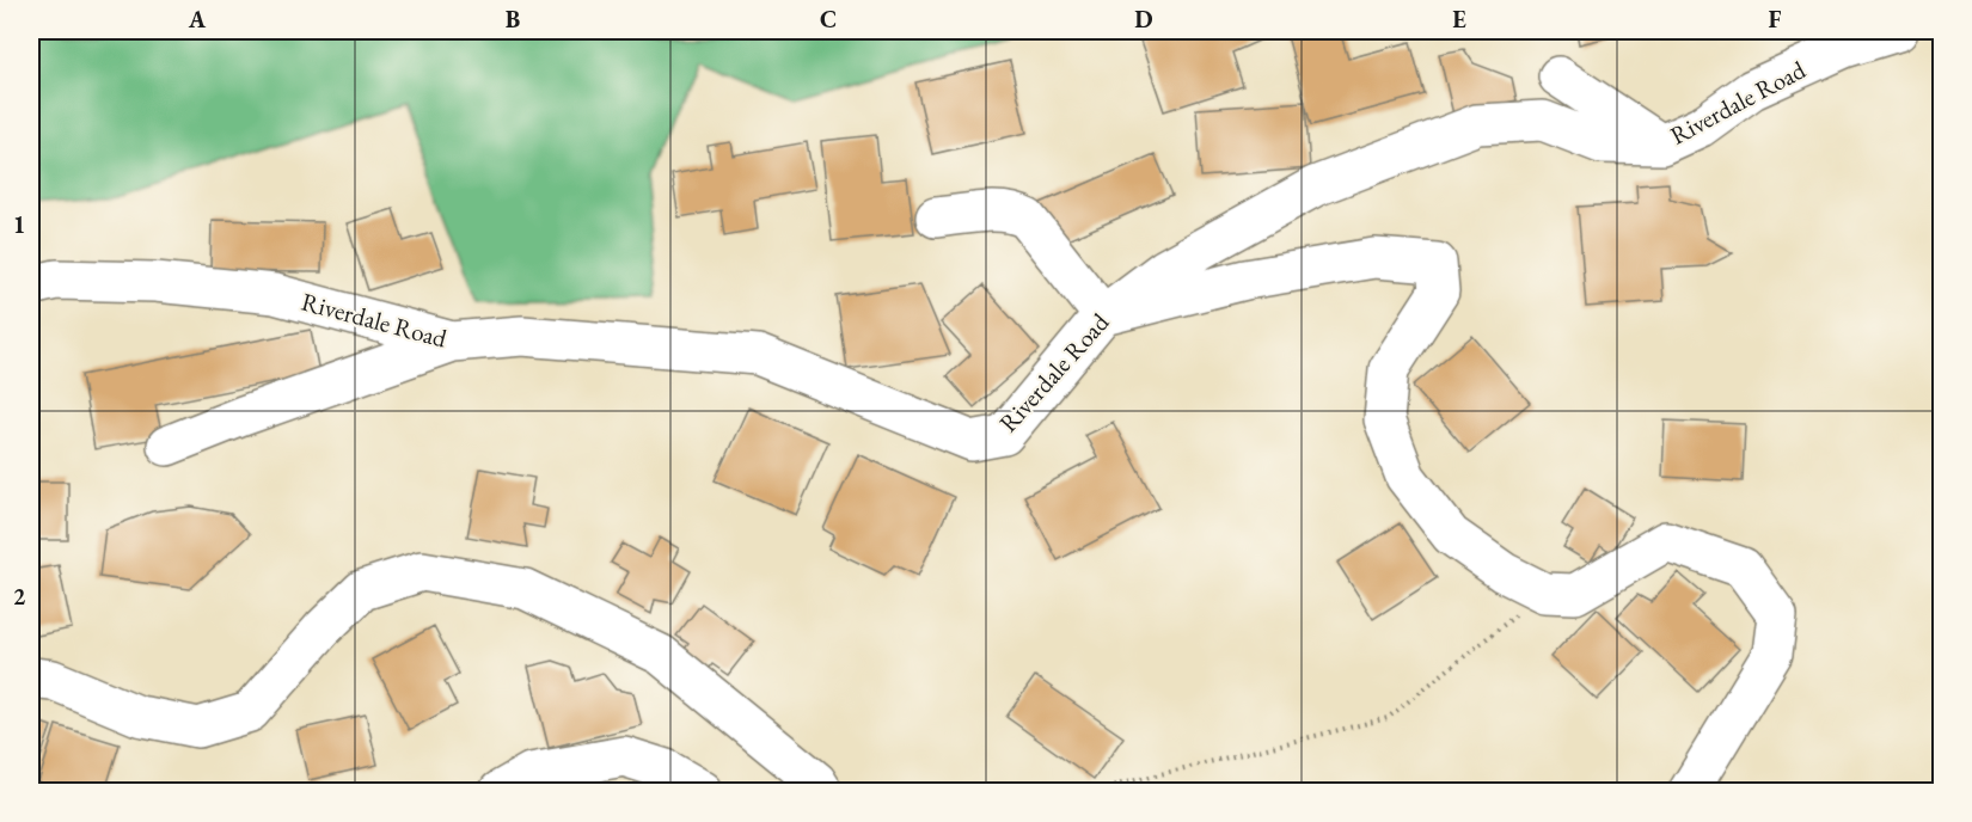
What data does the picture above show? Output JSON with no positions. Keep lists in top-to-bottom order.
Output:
{
  "streets": {
    "street": ["Riverdale Road"]
  },
  "grid": {
    "columns": [
      "A",
      "B",
      "C",
      "D",
      "E",
      "F"
    ],
    "rows": ["1", "2"]
  }
}
